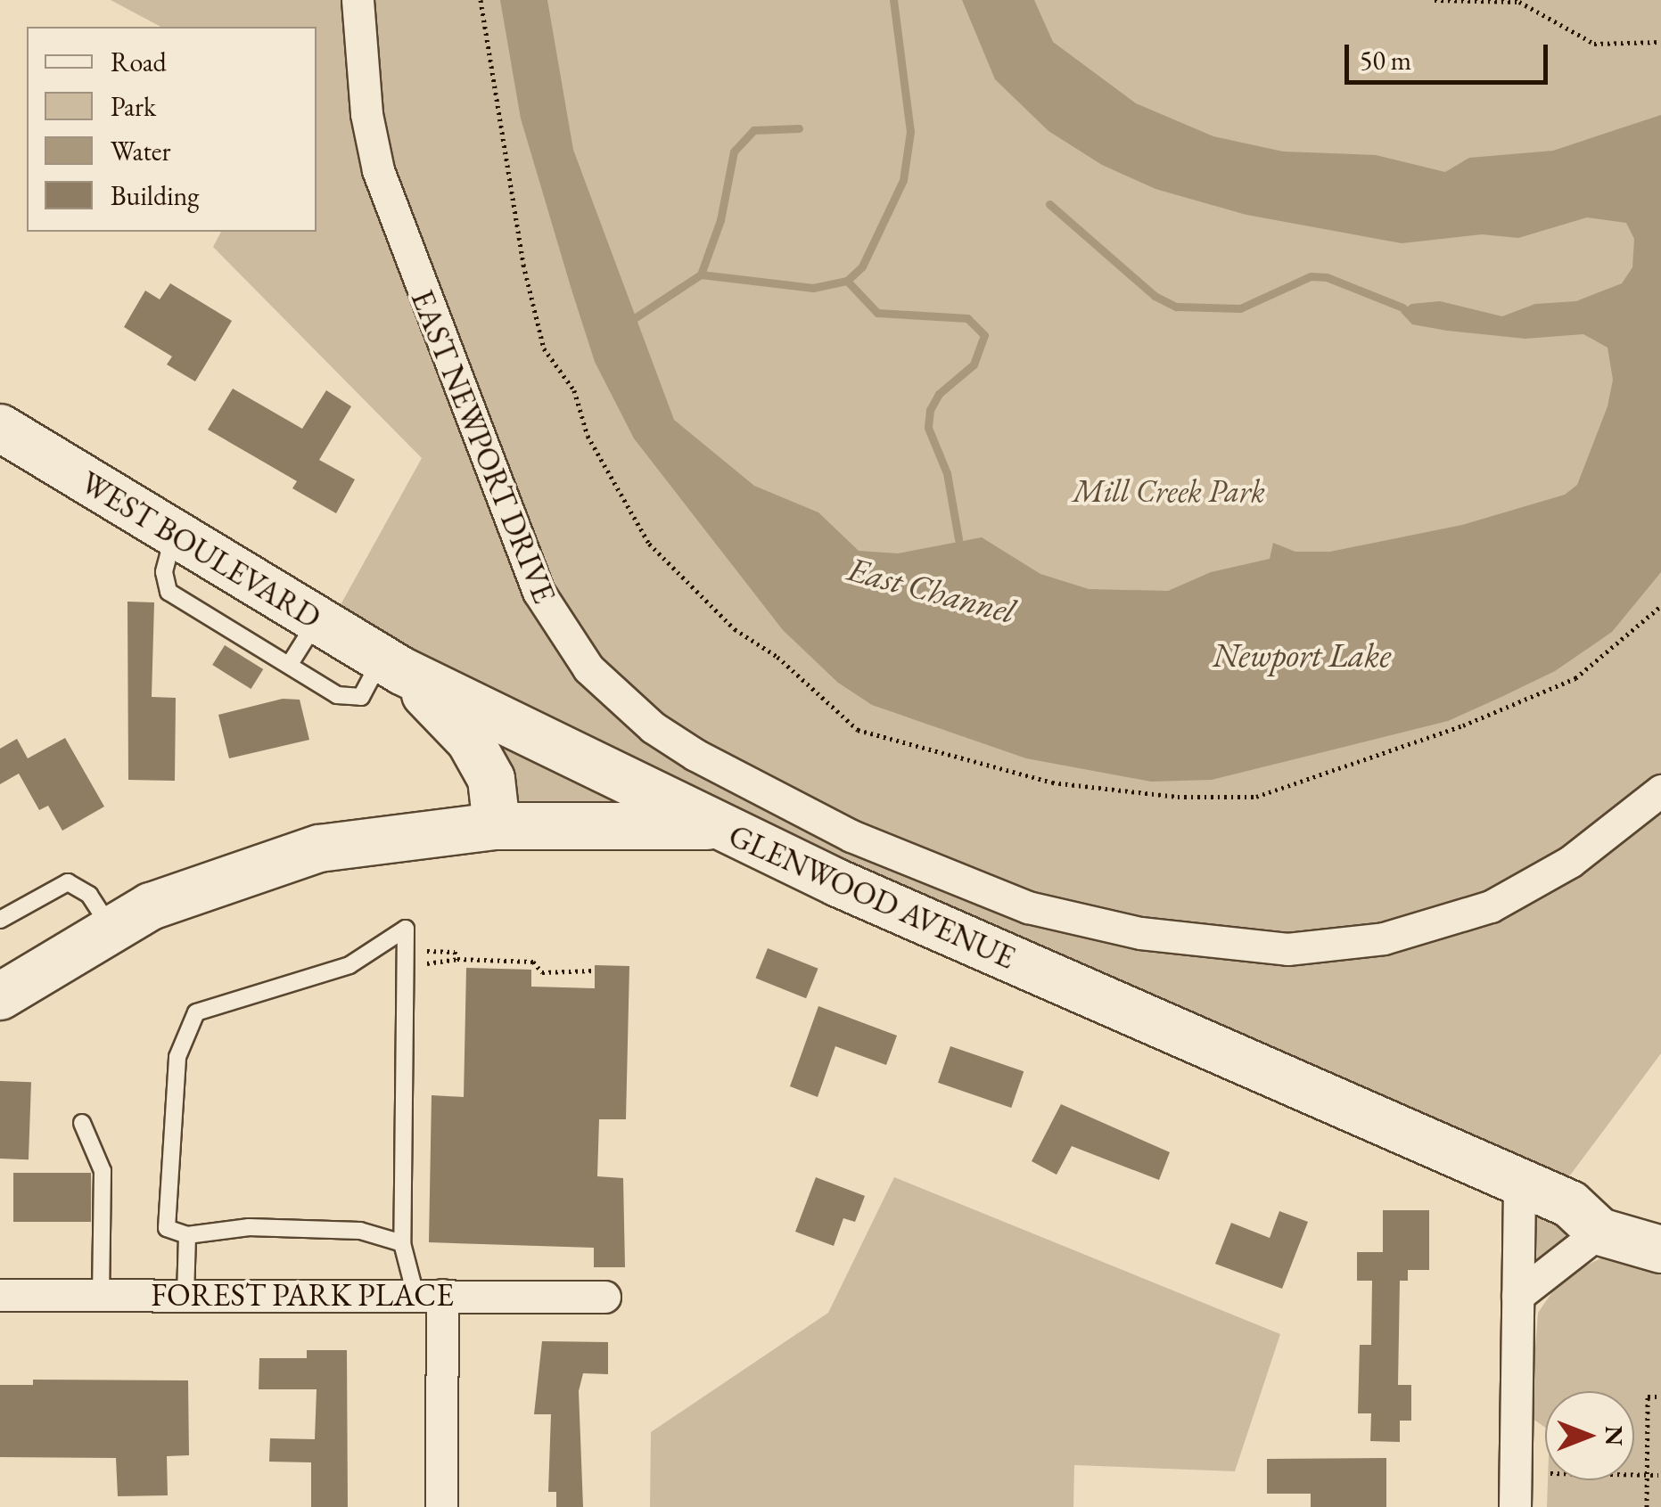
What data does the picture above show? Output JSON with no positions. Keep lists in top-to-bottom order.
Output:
{
  "streets": {
    "street": [
      "EAST NEWPORT DRIVE",
      "WEST BOULEVARD",
      "GLENWOOD AVENUE",
      "FOREST PARK PLACE"
    ]
  },
  "crossings": [
    ["WEST BOULEVARD", "GLENWOOD AVENUE"]
  ],
  "water": ["East Channel", "Newport Lake"],
  "parks": ["Mill Creek Park"],
  "legend": [
    "Road",
    "Park",
    "Water",
    "Building"
  ],
  "scale_bar": "50 m",
  "north": "right"
}
